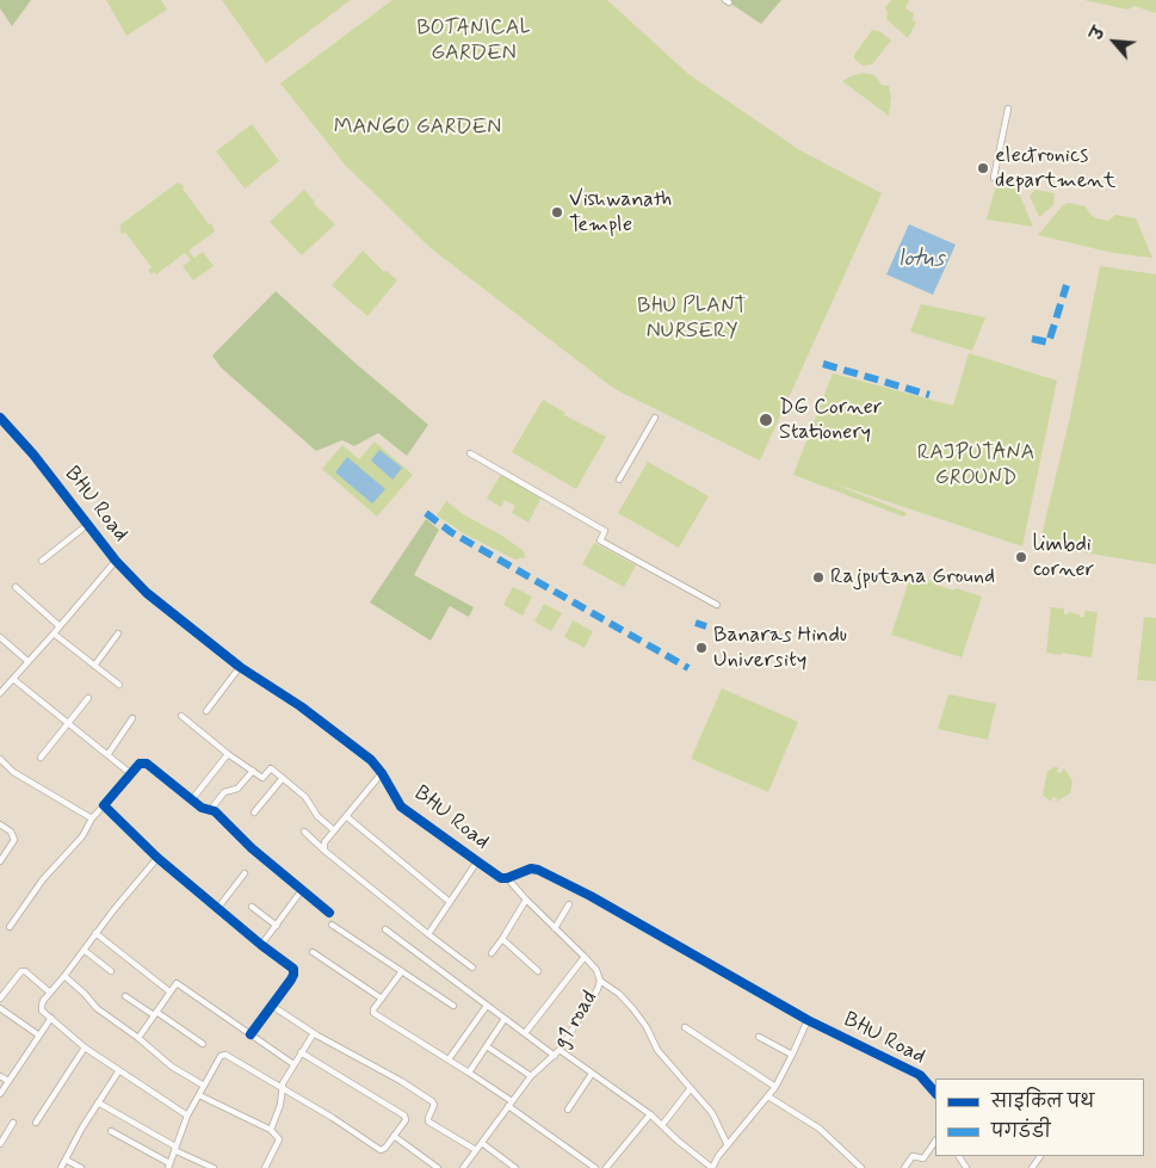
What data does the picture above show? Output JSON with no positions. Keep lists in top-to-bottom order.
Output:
{
  "streets": {
    "street": ["BHU Road", "g1 road"]
  },
  "crossings": [
    ["BHU Road", "g1 road"]
  ],
  "water": ["lotus"],
  "parks": [
    "BOTANICAL GARDEN",
    "MANGO GARDEN",
    "BHU PLANT NURSERY",
    "RAJPUTANA GROUND"
  ],
  "places": [
    "electronics department",
    "Vishwanath Temple",
    "DG Corner Stationery",
    "limbdi corner",
    "Rajputana Ground",
    "Banaras Hindu University"
  ],
  "legend": ["साइकिल पथ", "पगडंडी"],
  "north": "top left"
}
